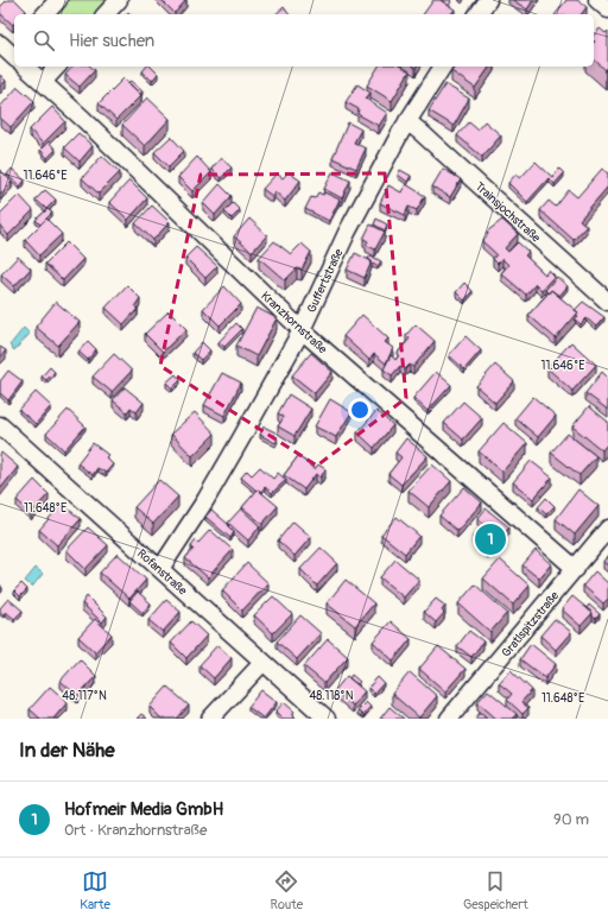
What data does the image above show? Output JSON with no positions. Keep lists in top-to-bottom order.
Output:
{
  "streets": {
    "street": [
      "Trainsjochstraße",
      "Guffertstraße",
      "Kranzhornstraße",
      "Rofanstraße",
      "Gratlspitzstraße"
    ]
  },
  "crossings": [
    ["Trainsjochstraße", "Guffertstraße"],
    ["Guffertstraße", "Kranzhornstraße"],
    ["Guffertstraße", "Rofanstraße"],
    ["Kranzhornstraße", "Gratlspitzstraße"]
  ],
  "page": {
    "search": "Hier suchen",
    "pins": "1",
    "heading": "In der Nähe",
    "list": [
      {
        "mark": "1",
        "name": "Hofmeir Media GmbH",
        "note": "Ort · Kranzhornstraße",
        "value": "90 m"
      }
    ],
    "nav": ["Karte", "Route", "Gespeichert"]
  },
  "coordinates": [
    "11.646°E",
    "11.648°E",
    "48.117°N",
    "48.118°N"
  ]
}
